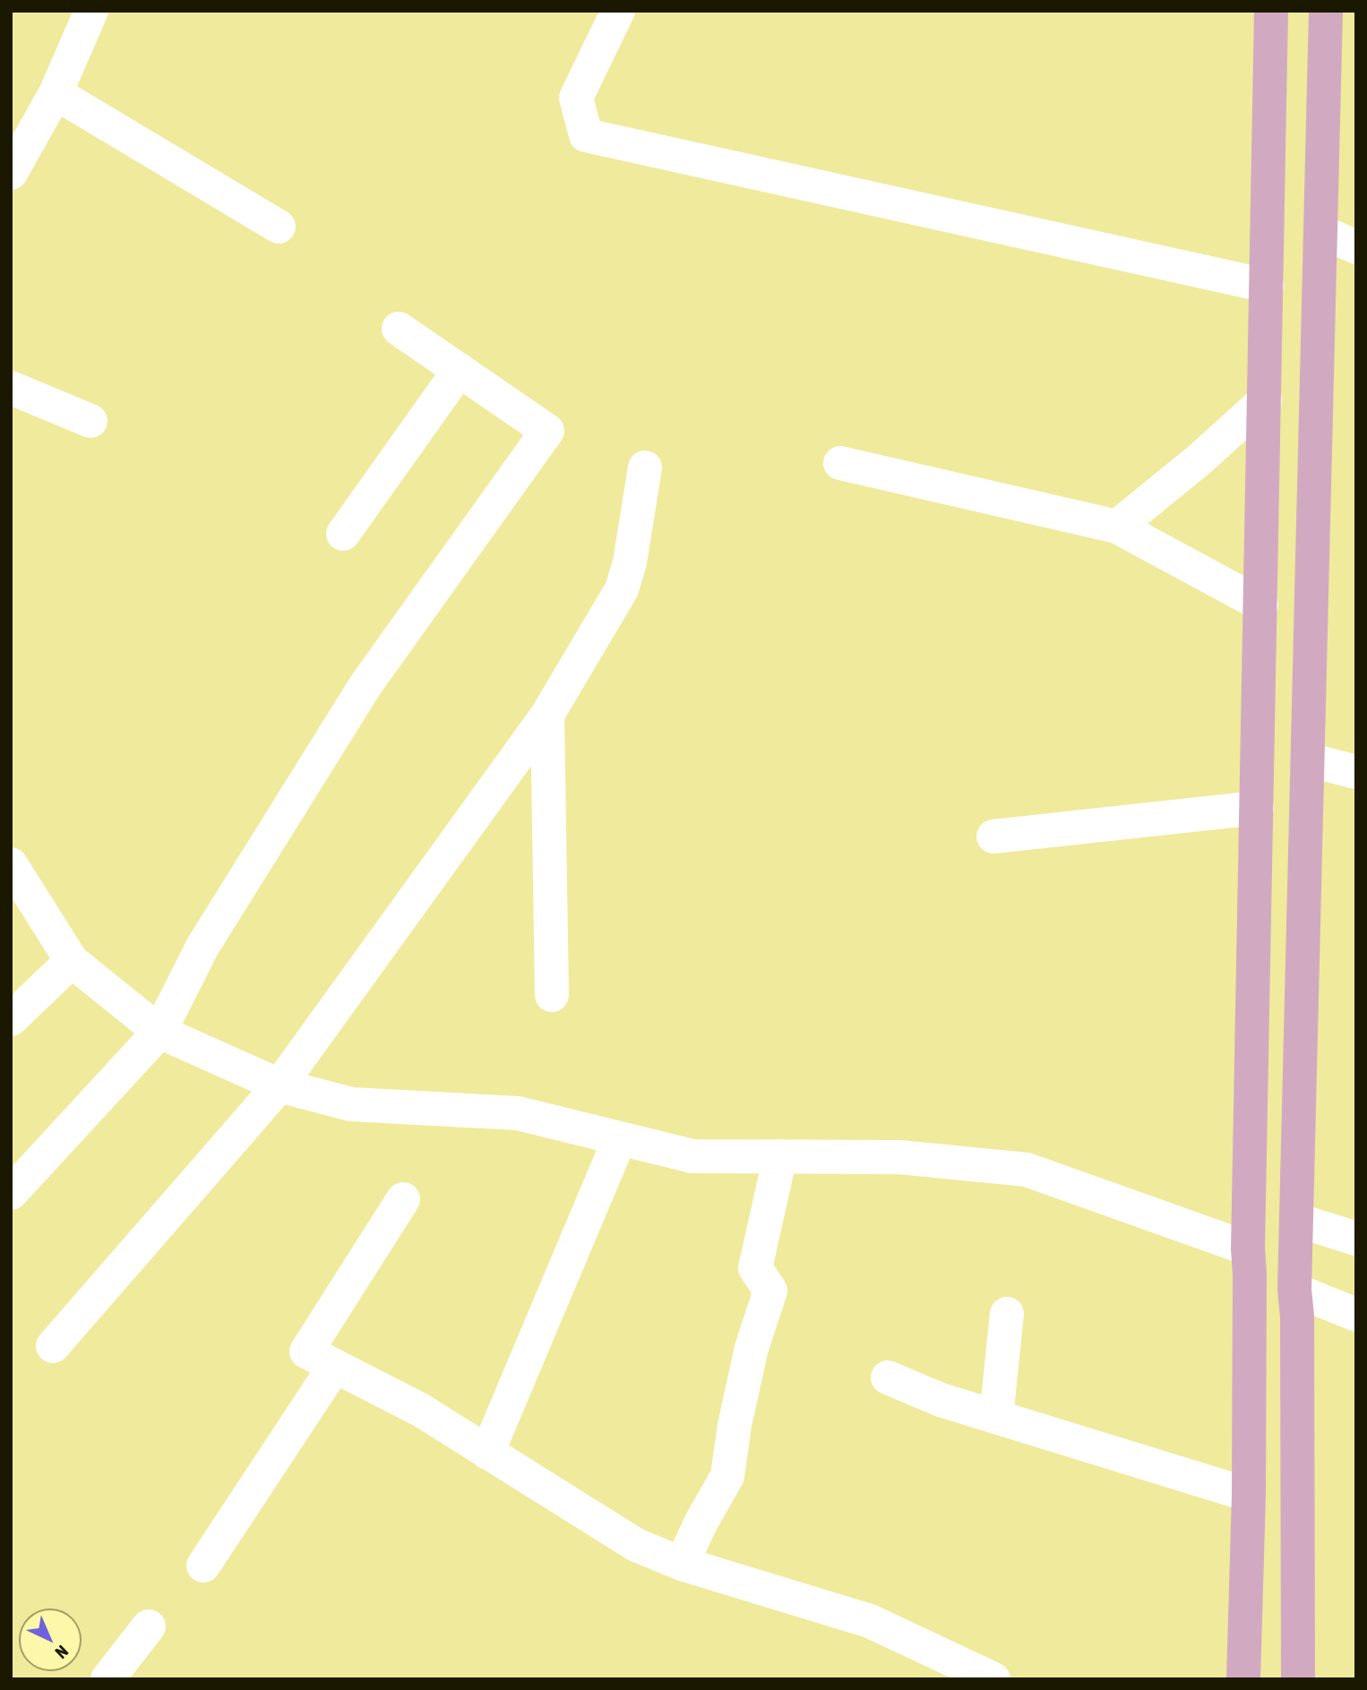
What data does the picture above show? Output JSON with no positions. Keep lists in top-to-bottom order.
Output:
{
  "north": "bottom right"
}
